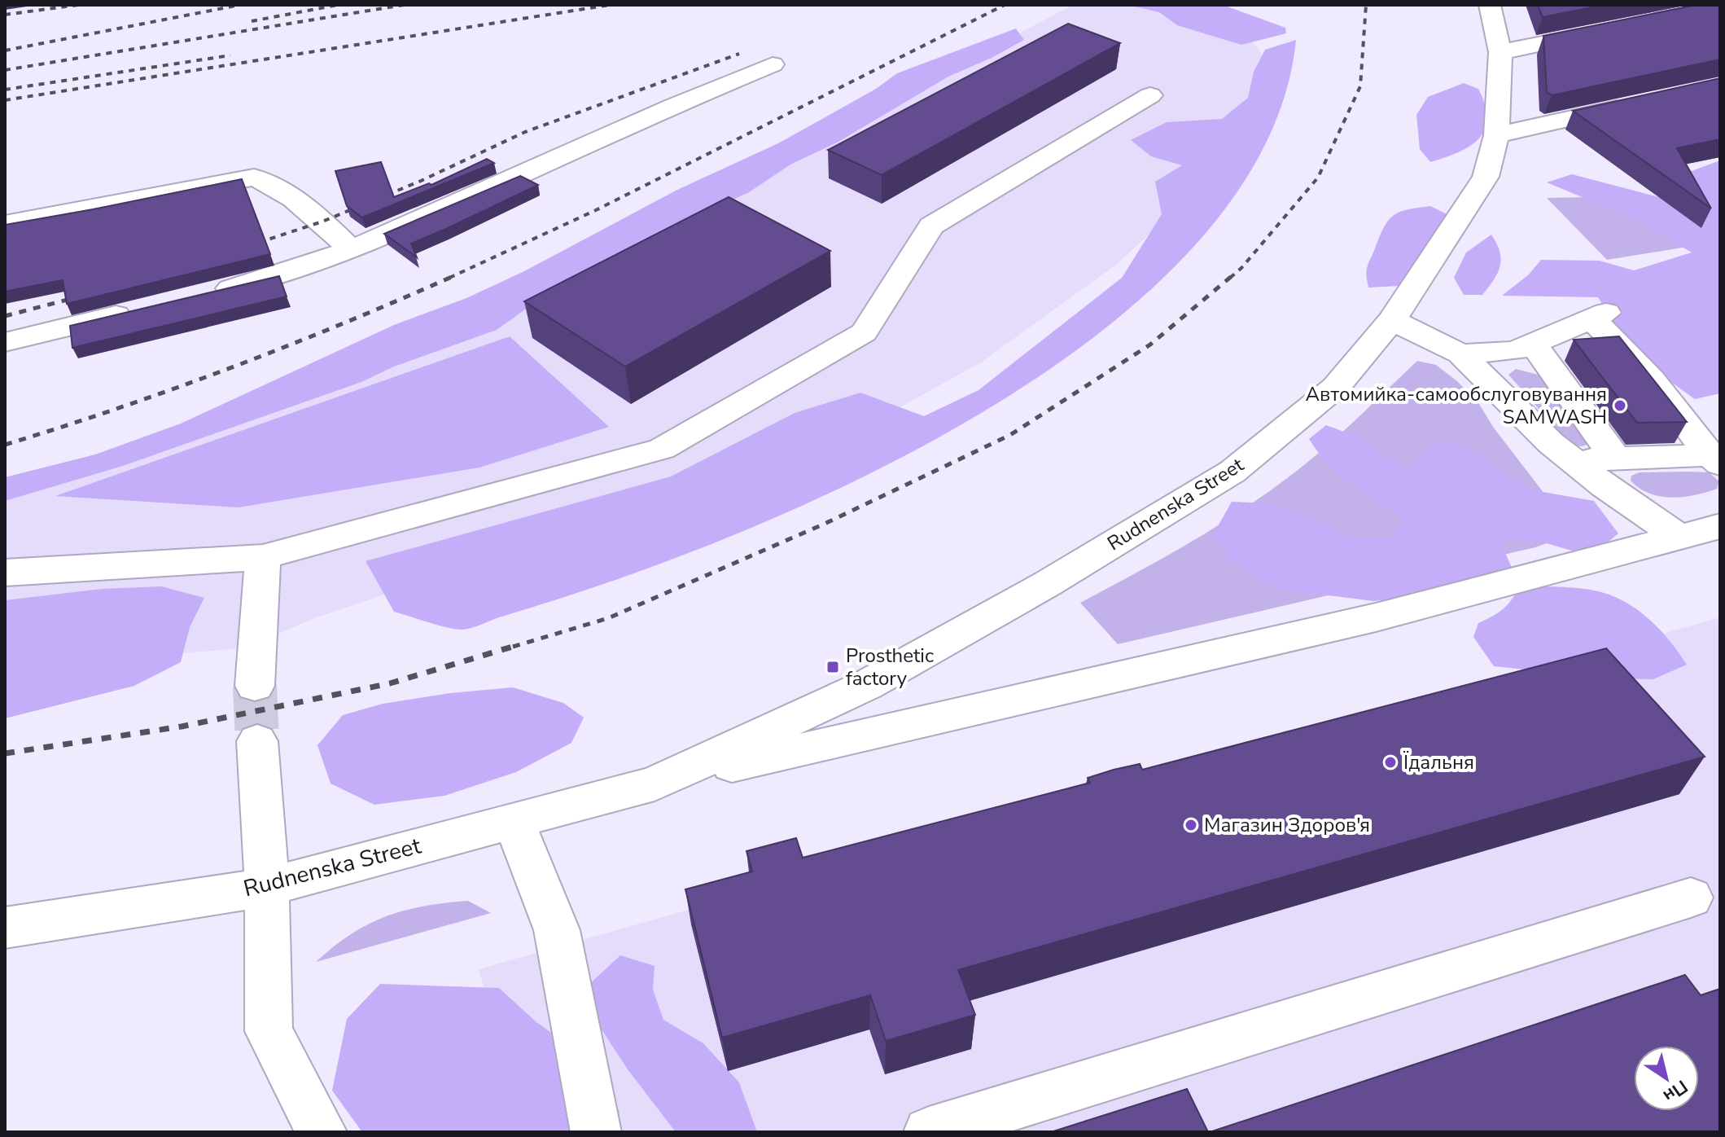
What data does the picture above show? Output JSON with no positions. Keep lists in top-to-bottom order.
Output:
{
  "streets": {
    "street": ["Rudnenska Street"]
  },
  "places": {
    "other": ["Автомийка-самообслуговування SAMWASH", "Їдальня", "Магазин Здоров'я"],
    "transit": ["Prosthetic factory"]
  },
  "north": "bottom right"
}
